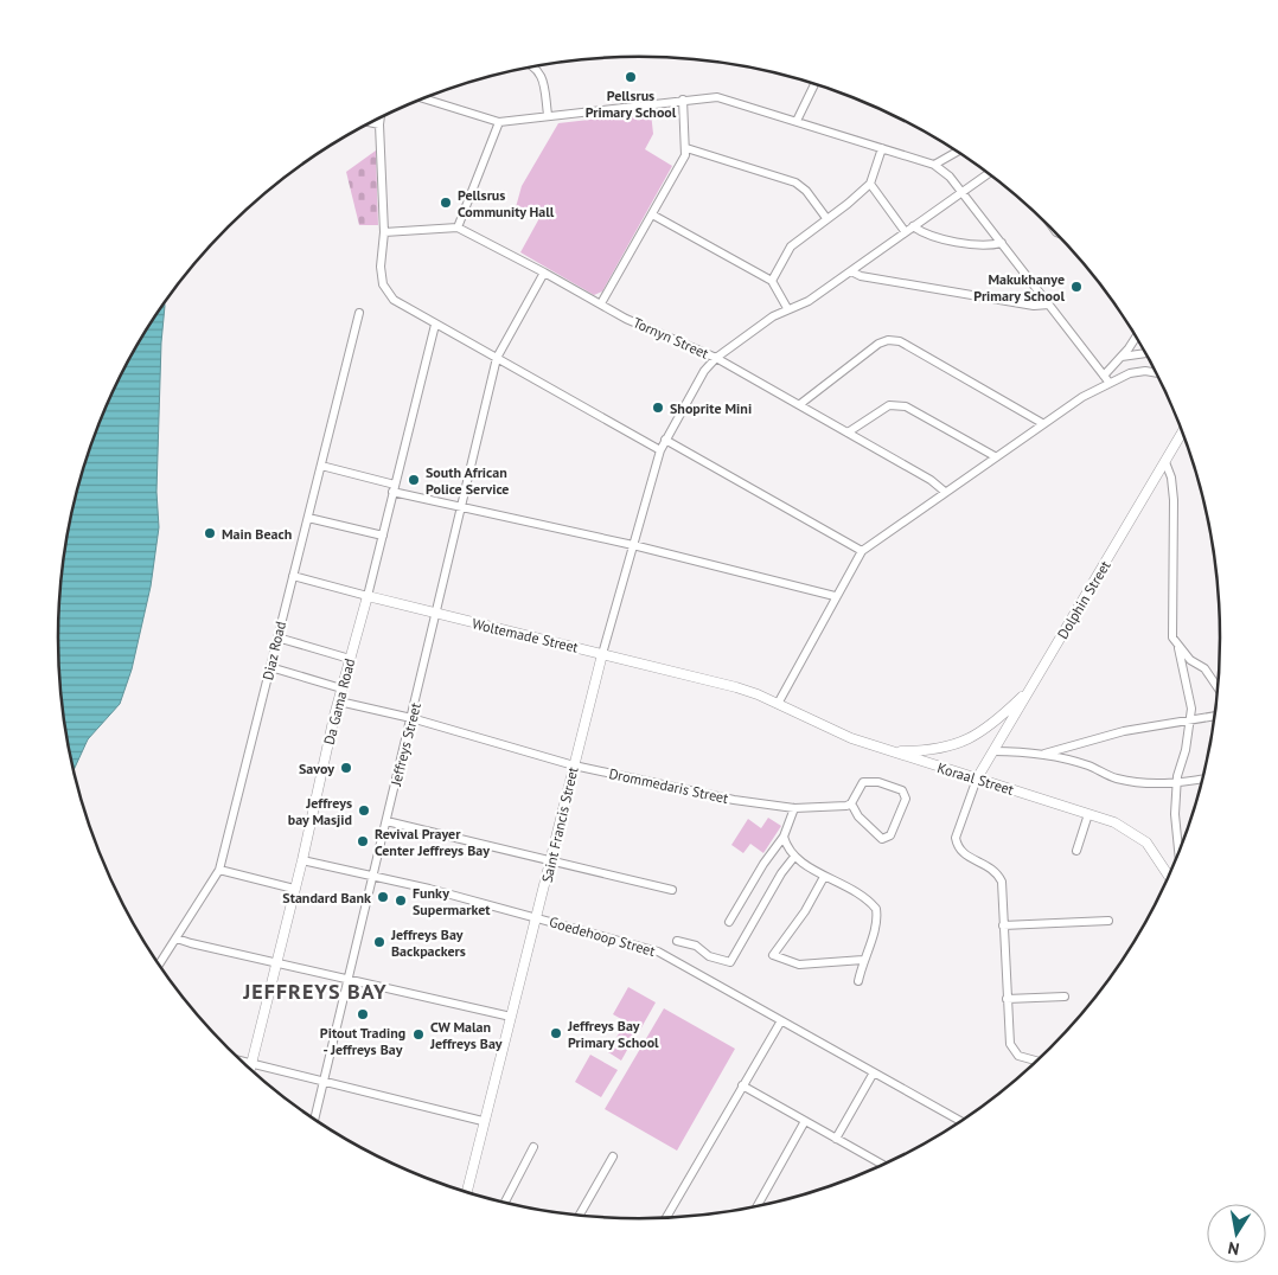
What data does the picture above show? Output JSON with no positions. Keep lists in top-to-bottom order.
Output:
{
  "streets": {
    "street": [
      "Tornyn Street",
      "Dolphin Street",
      "Woltemade Street",
      "Diaz Road",
      "Da Gama Road",
      "Jeffreys Street",
      "Koraal Street",
      "Drommedaris Street",
      "Saint Francis Street",
      "Goedehoop Street"
    ]
  },
  "crossings": [
    ["Tornyn Street", "Jeffreys Street"],
    ["Tornyn Street", "Saint Francis Street"],
    ["Dolphin Street", "Koraal Street"],
    ["Woltemade Street", "Diaz Road"],
    ["Woltemade Street", "Da Gama Road"],
    ["Woltemade Street", "Jeffreys Street"],
    ["Woltemade Street", "Koraal Street"],
    ["Woltemade Street", "Saint Francis Street"],
    ["Da Gama Road", "Drommedaris Street"],
    ["Da Gama Road", "Goedehoop Street"],
    ["Jeffreys Street", "Drommedaris Street"],
    ["Jeffreys Street", "Goedehoop Street"],
    ["Drommedaris Street", "Saint Francis Street"],
    ["Saint Francis Street", "Goedehoop Street"]
  ],
  "districts": ["JEFFREYS BAY"],
  "places": [
    "Pellsrus Primary School",
    "Pellsrus Community Hall",
    "Makukhanye Primary School",
    "Shoprite Mini",
    "South African Police Service",
    "Main Beach",
    "Savoy",
    "Jeffreys bay Masjid",
    "Revival Prayer Center Jeffreys Bay",
    "Standard Bank",
    "Funky Supermarket",
    "Jeffreys Bay Backpackers",
    "Pitout Trading - Jeffreys Bay",
    "Jeffreys Bay Primary School",
    "CW Malan Jeffreys Bay"
  ],
  "north": "bottom"
}
